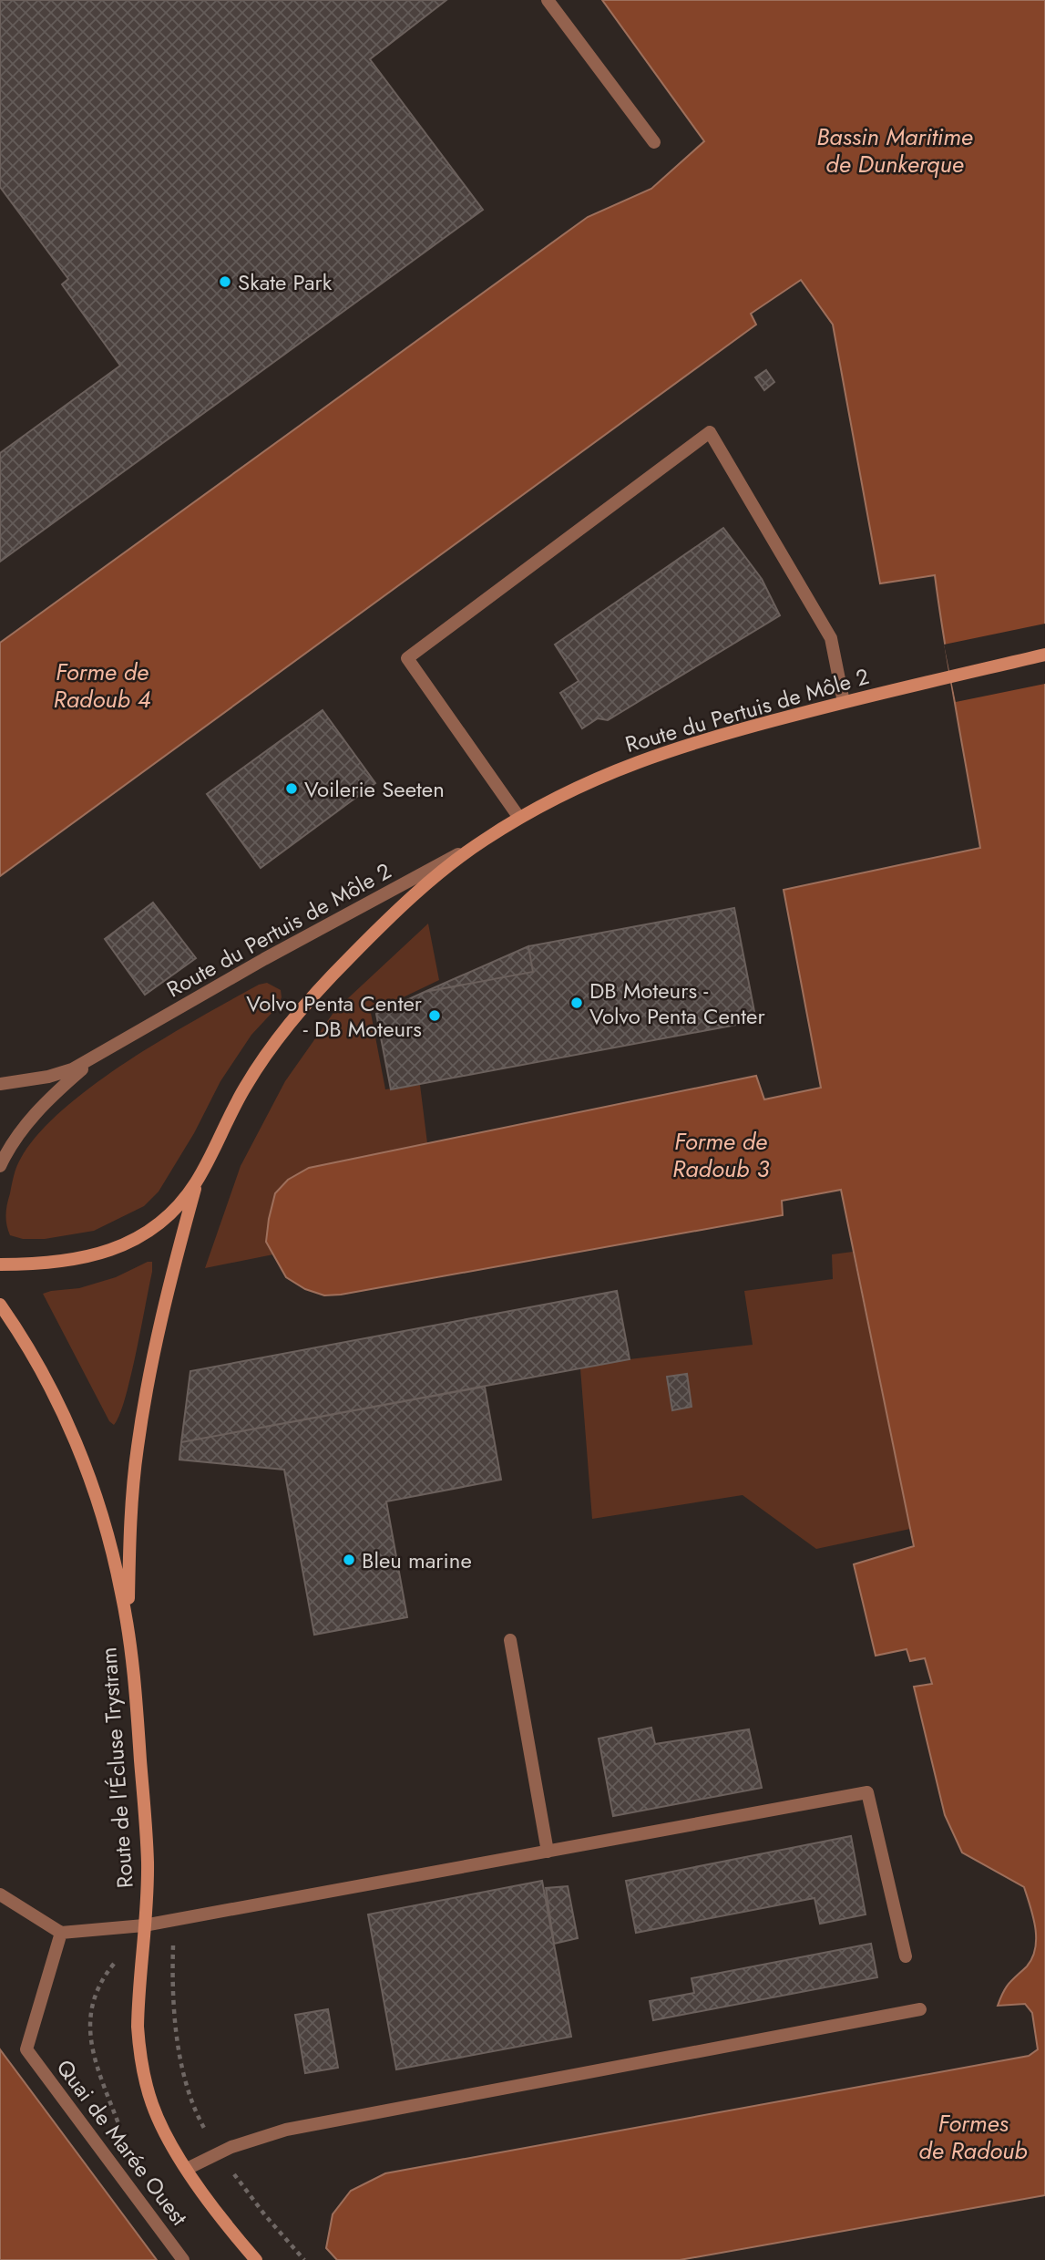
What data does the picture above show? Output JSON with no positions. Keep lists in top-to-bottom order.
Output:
{
  "streets": {
    "street": ["Route du Pertuis de Môle 2", "Route de l'Écluse Trystram"],
    "lane": ["Quai de Marée Ouest"]
  },
  "crossings": [
    ["Route du Pertuis de Môle 2", "Route de l'Écluse Trystram"]
  ],
  "water": [
    "Bassin Maritime de Dunkerque",
    "Forme de Radoub 4",
    "Forme de Radoub 3",
    "Formes de Radoub"
  ],
  "places": [
    "Skate Park",
    "Voilerie Seeten",
    "DB Moteurs - Volvo Penta Center",
    "Volvo Penta Center - DB Moteurs",
    "Bleu marine"
  ]
}
